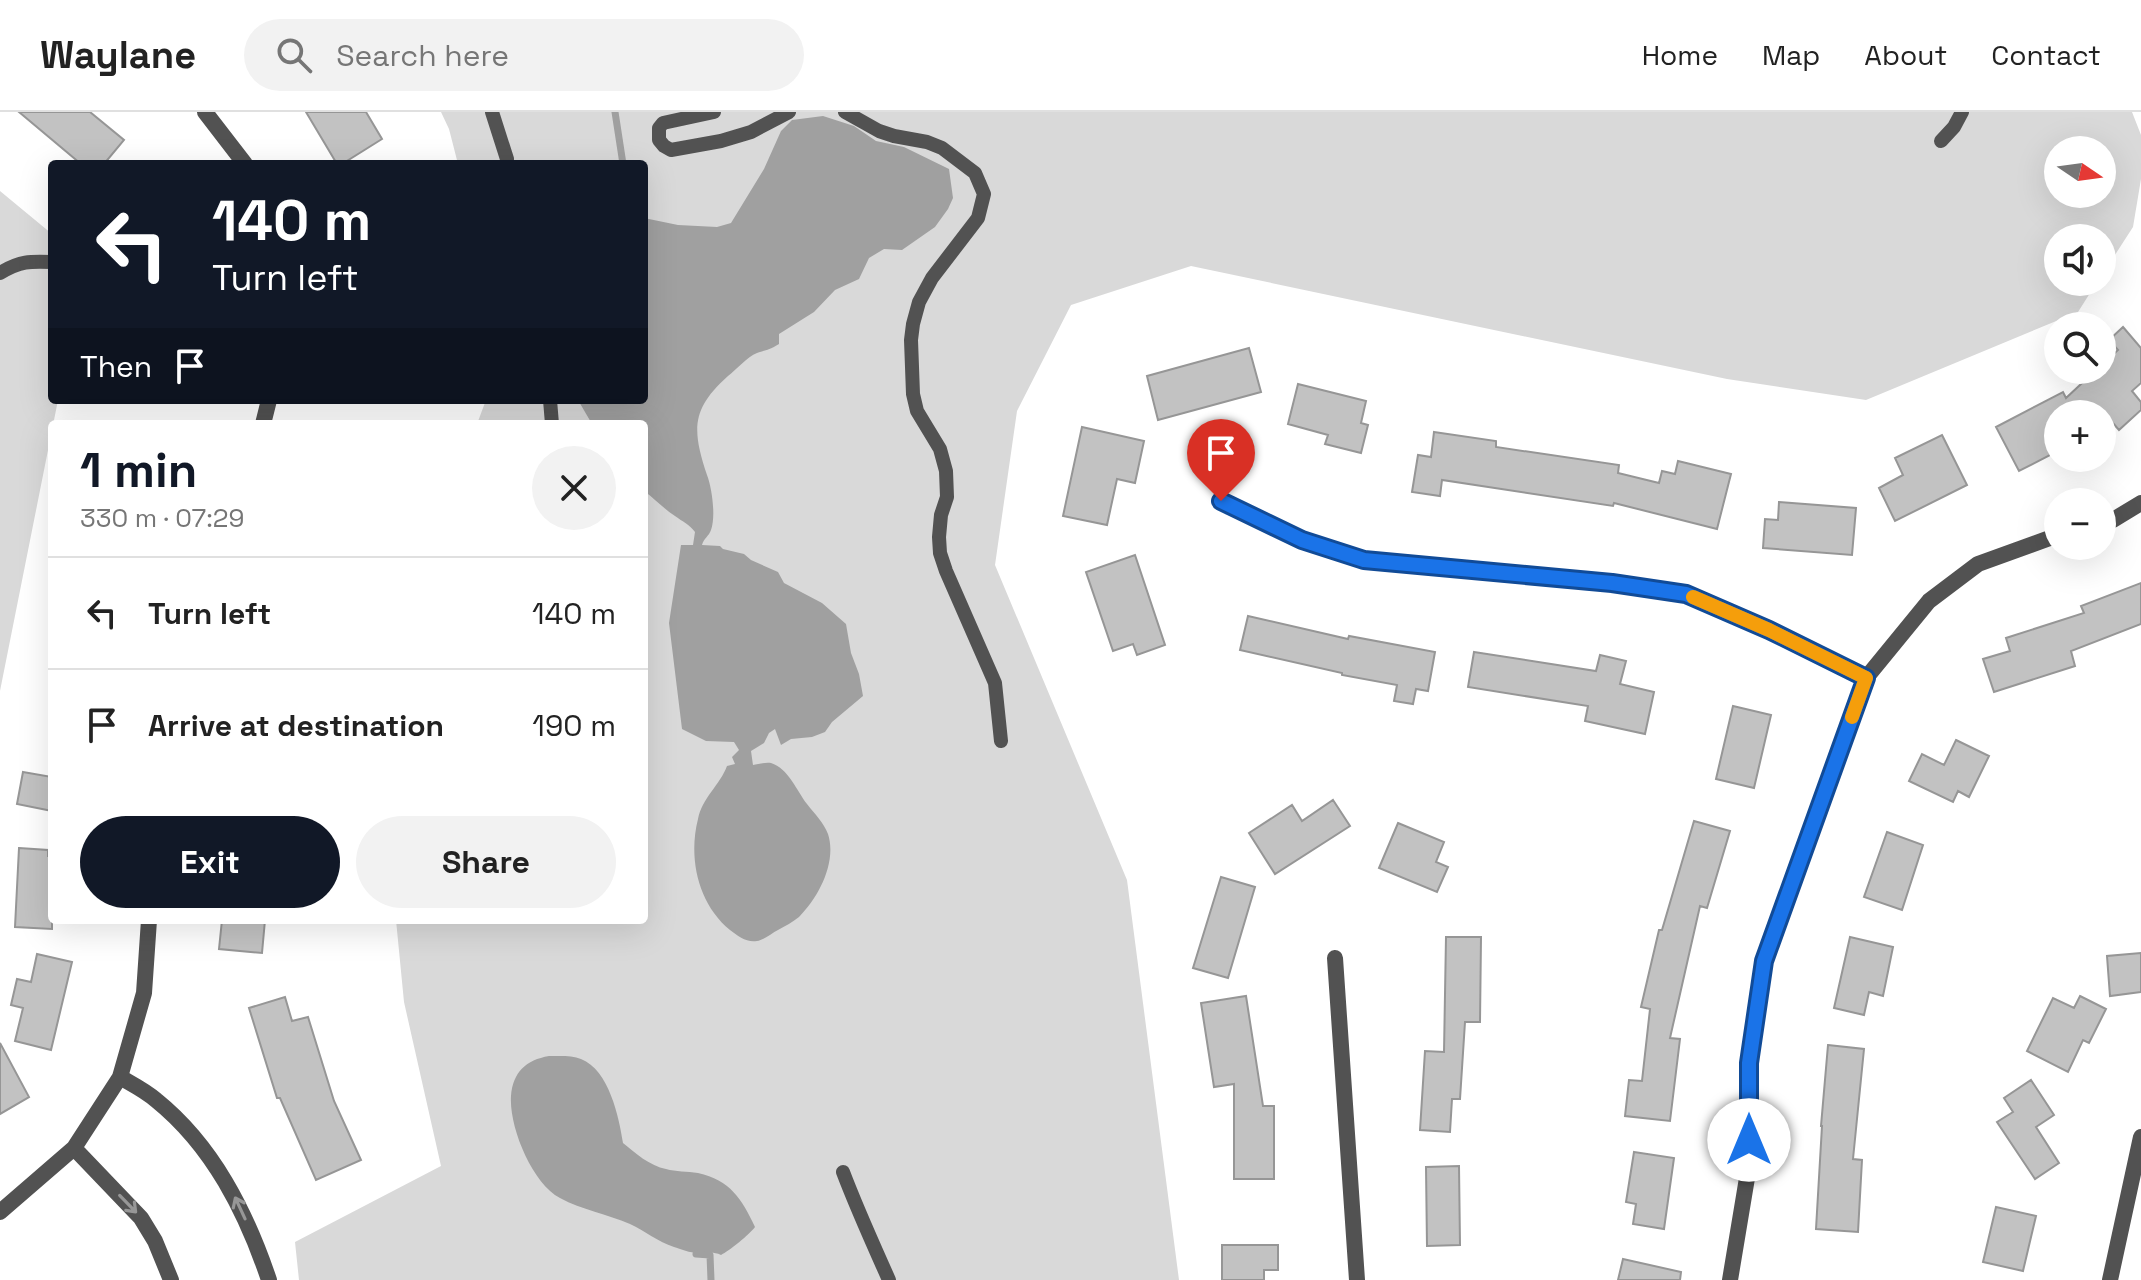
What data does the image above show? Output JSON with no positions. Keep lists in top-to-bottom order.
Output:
{
  "north": "right",
  "page": {
    "header": "Waylane",
    "search": "Search here",
    "nav": [
      "Home",
      "Map",
      "About",
      "Contact"
    ],
    "map_buttons": ["+", "−"],
    "turn": ["140 m", "Turn left"],
    "then": "Then",
    "heading": ["1 min", "330 m · 07:29"],
    "list": [
      {
        "name": "Turn left",
        "value": "140 m"
      },
      {
        "name": "Arrive at destination",
        "value": "190 m"
      }
    ],
    "buttons": ["Exit", "Share"]
  }
}
